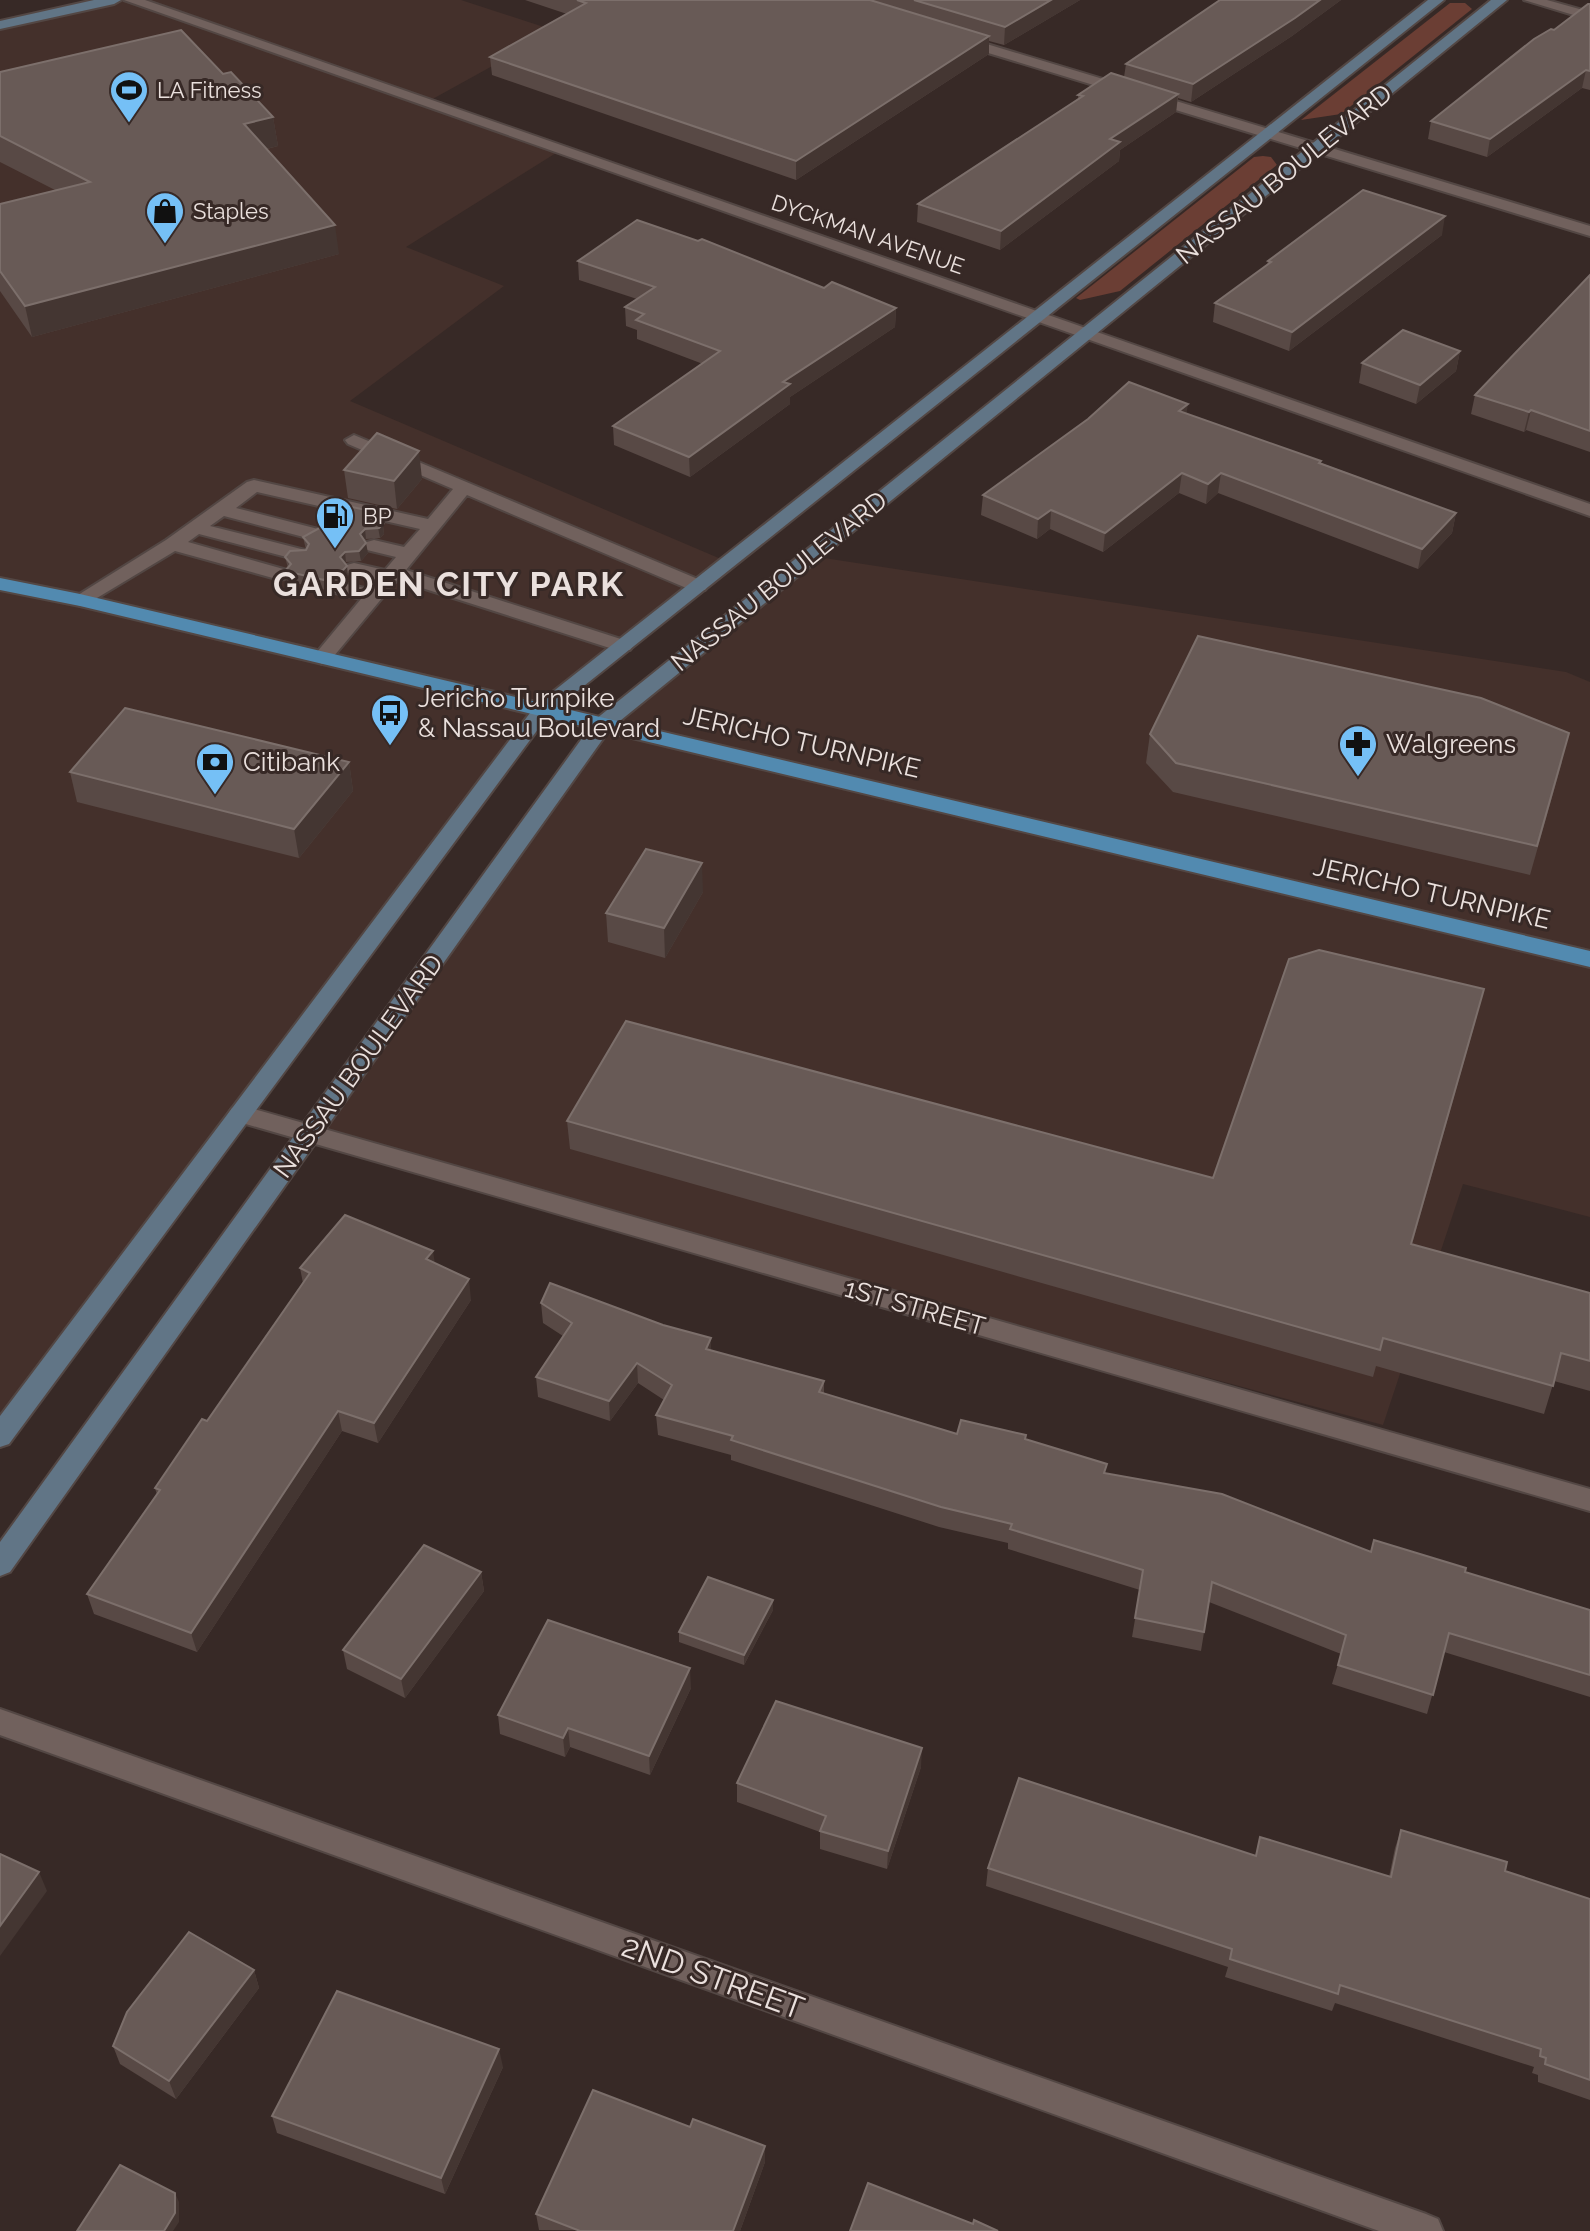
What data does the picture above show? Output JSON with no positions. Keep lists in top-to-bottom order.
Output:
{
  "streets": {
    "main road": ["NASSAU BOULEVARD", "JERICHO TURNPIKE"],
    "street": ["DYCKMAN AVENUE", "1ST STREET", "2ND STREET"]
  },
  "crossings": [
    ["NASSAU BOULEVARD", "DYCKMAN AVENUE"],
    ["NASSAU BOULEVARD", "JERICHO TURNPIKE"],
    ["NASSAU BOULEVARD", "1ST STREET"]
  ],
  "districts": ["GARDEN CITY PARK"],
  "places": {
    "sports": ["LA Fitness"],
    "shop": ["Staples"],
    "fuel station": ["BP"],
    "bus stop": ["Jericho Turnpike & Nassau Boulevard"],
    "pharmacy": ["Walgreens"],
    "bank": ["Citibank"]
  }
}
